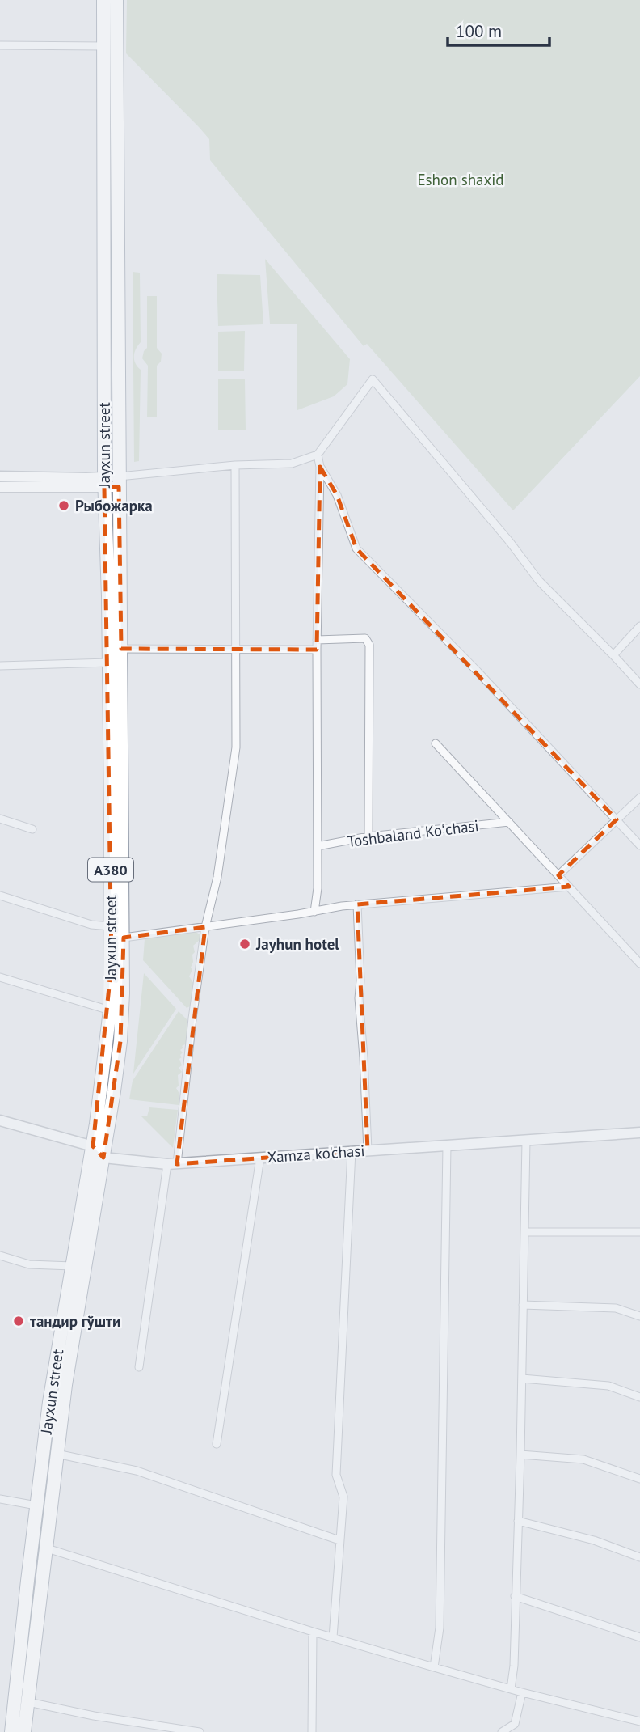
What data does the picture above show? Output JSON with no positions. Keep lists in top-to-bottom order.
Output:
{
  "streets": {
    "highway": ["Jayxun street", "A380"],
    "street": ["Toshbaland Koʻchasi", "Xamza ko'chasi"]
  },
  "crossings": [
    ["Jayxun street", "Xamza ko'chasi"]
  ],
  "parks": ["Eshon shaxid"],
  "places": ["Рыбожарка", "Jayhun hotel", "тандир гўшти"],
  "scale_bar": "100 m"
}
